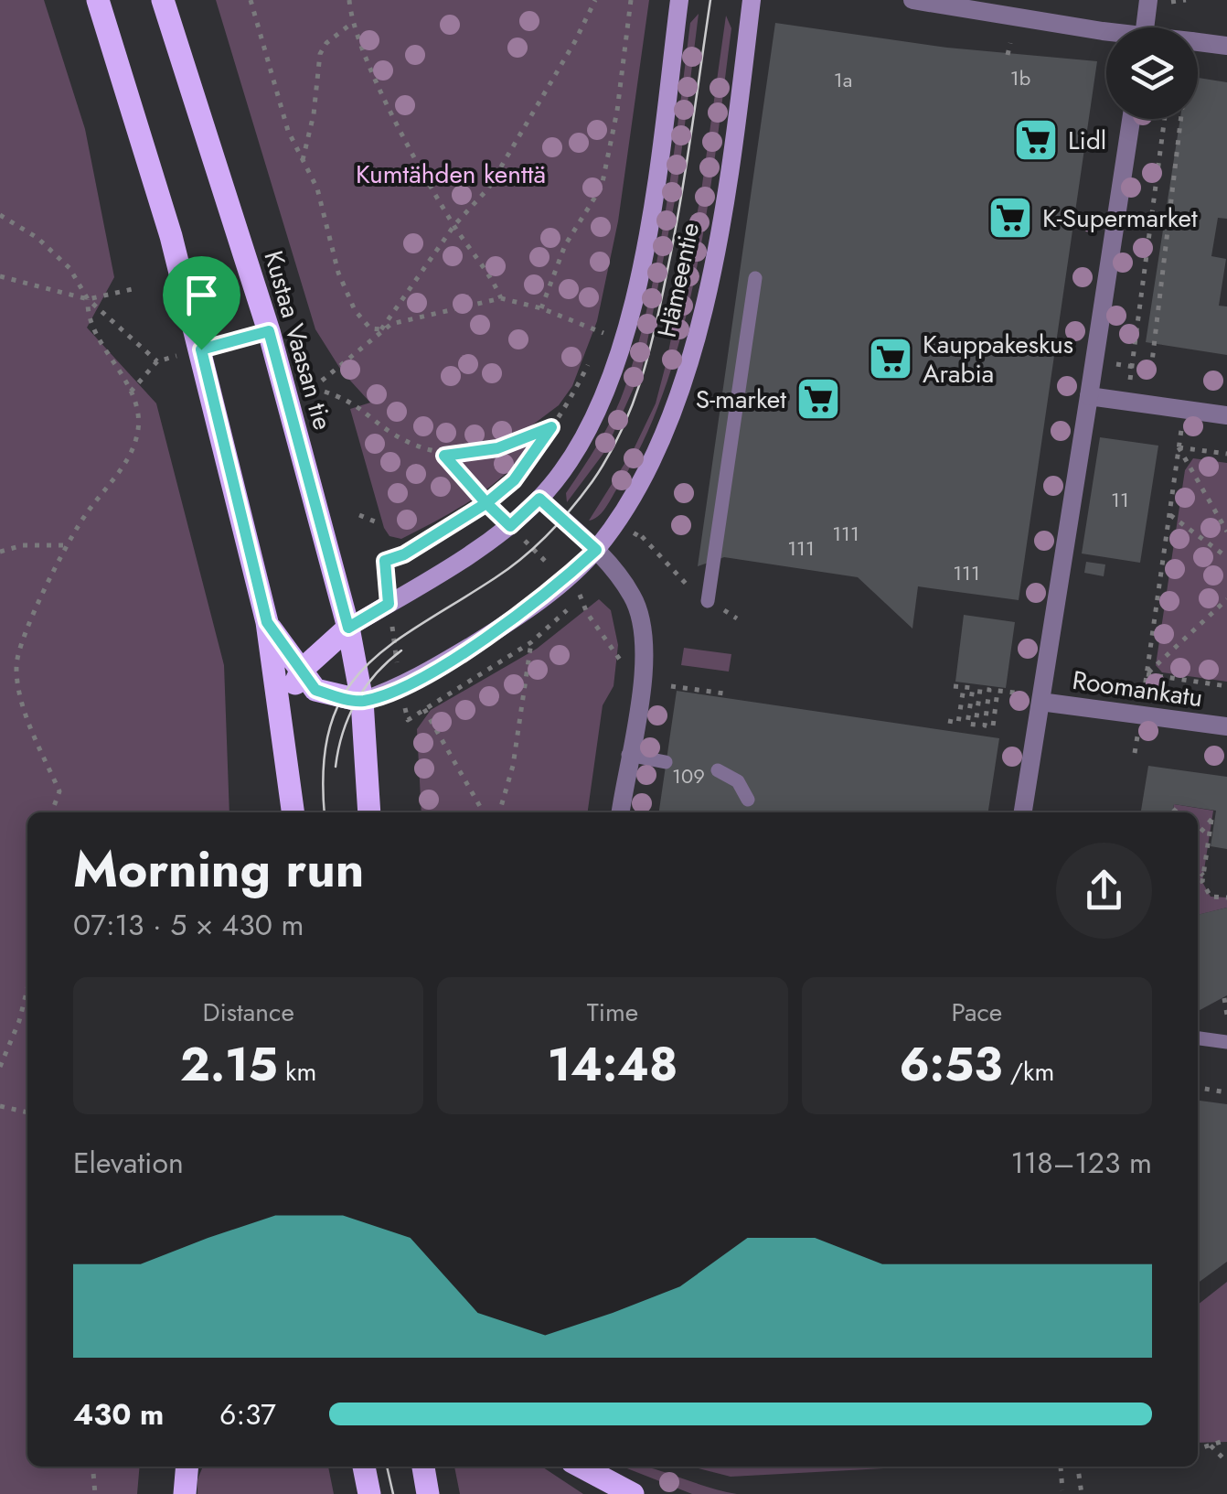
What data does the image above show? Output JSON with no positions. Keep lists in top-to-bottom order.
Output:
{
  "streets": {
    "main road": ["Hämeentie", "Kustaa Vaasan tie"],
    "street": ["Roomankatu"]
  },
  "crossings": [
    ["Hämeentie", "Kustaa Vaasan tie"]
  ],
  "parks": ["Kumtähden kenttä"],
  "places": {
    "supermarket": [
      "Lidl",
      "K-Supermarket",
      "Kauppakeskus Arabia",
      "S-market"
    ]
  },
  "house_numbers": [
    "1b",
    "1a",
    "11",
    "111",
    "111",
    "111",
    "109"
  ],
  "page": {
    "heading": ["Morning run", "07:13 · 5 × 430 m"],
    "stats": [
      ["Distance", "2.15 km"],
      ["Time", "14:48"],
      ["Pace", "6:53 /km"]
    ],
    "chart": ["Elevation", "118–123 m"],
    "list": [
      {
        "name": "430 m",
        "note": "6:37"
      }
    ]
  }
}
